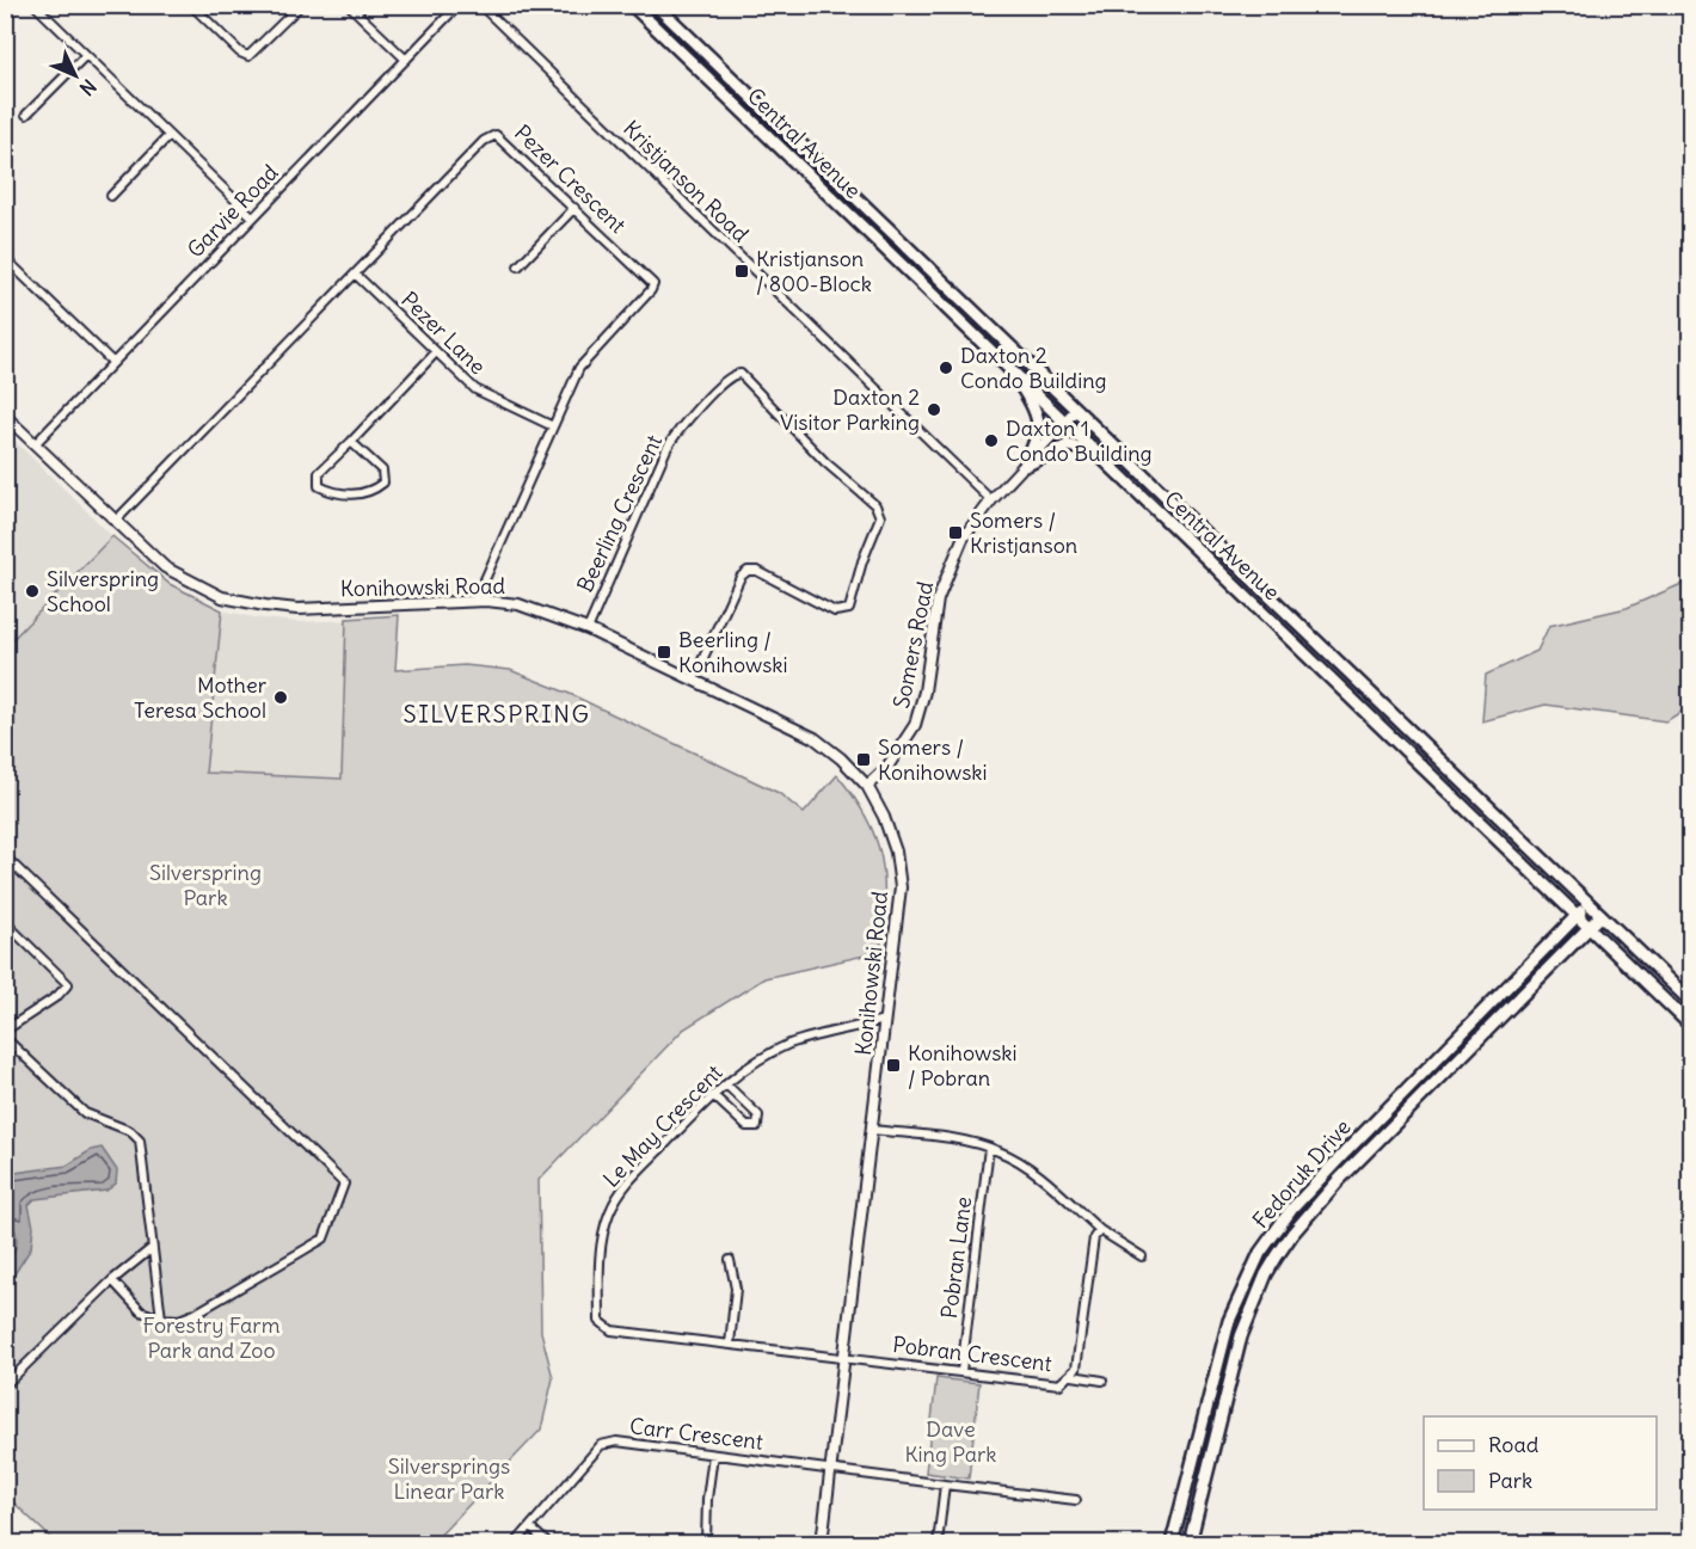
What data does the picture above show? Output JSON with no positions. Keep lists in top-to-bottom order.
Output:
{
  "streets": {
    "main road": ["Central Avenue", "Fedoruk Drive"],
    "street": [
      "Pezer Crescent",
      "Kristjanson Road",
      "Garvie Road",
      "Pezer Lane",
      "Beerling Crescent",
      "Konihowski Road",
      "Somers Road",
      "Le May Crescent",
      "Pobran Lane",
      "Pobran Crescent",
      "Carr Crescent"
    ]
  },
  "crossings": [
    ["Central Avenue", "Somers Road"],
    ["Central Avenue", "Fedoruk Drive"],
    ["Pezer Crescent", "Pezer Lane"],
    ["Pezer Crescent", "Konihowski Road"],
    ["Kristjanson Road", "Somers Road"],
    ["Garvie Road", "Konihowski Road"],
    ["Beerling Crescent", "Konihowski Road"],
    ["Konihowski Road", "Somers Road"],
    ["Konihowski Road", "Le May Crescent"],
    ["Konihowski Road", "Pobran Crescent"],
    ["Konihowski Road", "Carr Crescent"],
    ["Le May Crescent", "Pobran Crescent"],
    ["Pobran Lane", "Pobran Crescent"]
  ],
  "districts": ["SILVERSPRING"],
  "parks": [
    "Silverspring Park",
    "Forestry Farm Park and Zoo",
    "Dave King Park",
    "Silversprings Linear Park"
  ],
  "places": {
    "transit": [
      "Kristjanson / 800-Block",
      "Somers / Kristjanson",
      "Beerling / Konihowski",
      "Somers / Konihowski",
      "Konihowski / Pobran"
    ],
    "other": [
      "Daxton 2 Condo Building",
      "Daxton 2 Visitor Parking",
      "Daxton 1 Condo Building",
      "Silverspring School",
      "Mother Teresa School"
    ]
  },
  "legend": ["Road", "Park"],
  "north": "bottom right"
}
